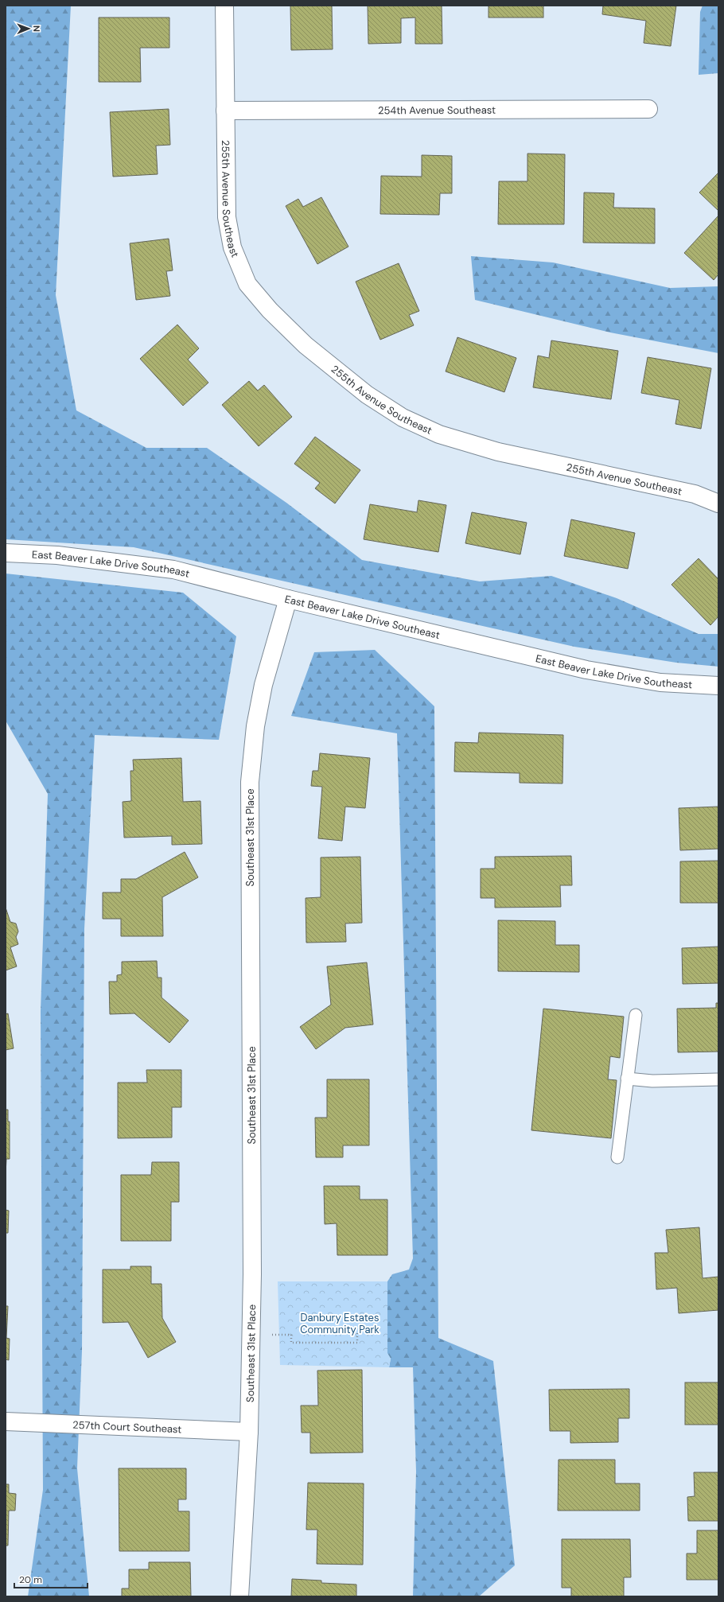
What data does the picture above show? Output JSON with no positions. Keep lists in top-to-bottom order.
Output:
{
  "streets": {
    "street": [
      "254th Avenue Southeast",
      "255th Avenue Southeast",
      "East Beaver Lake Drive Southeast",
      "Southeast 31st Place",
      "257th Court Southeast"
    ]
  },
  "crossings": [
    ["254th Avenue Southeast", "255th Avenue Southeast"],
    ["East Beaver Lake Drive Southeast", "Southeast 31st Place"],
    ["Southeast 31st Place", "257th Court Southeast"]
  ],
  "parks": ["Danbury Estates Community Park"],
  "scale_bar": "20 m",
  "north": "right"
}
